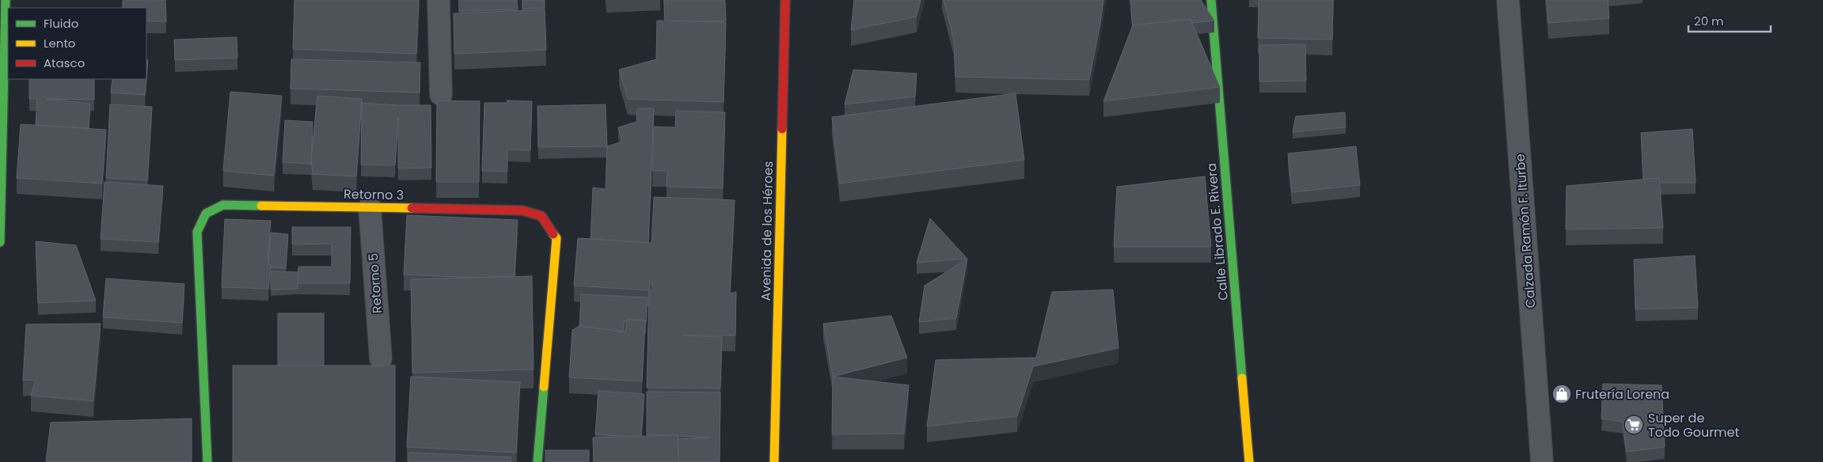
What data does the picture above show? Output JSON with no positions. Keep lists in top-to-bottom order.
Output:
{
  "streets": {
    "street": [
      "Retorno 3",
      "Avenida de los Héroes",
      "Calzada Ramón F. Iturbe",
      "Calle Librado E. Rivera",
      "Retorno 5"
    ]
  },
  "crossings": [
    ["Retorno 3", "Retorno 5"]
  ],
  "places": {
    "shop": ["Frutería Lorena"],
    "supermarket": ["Super de Todo Gourmet"]
  },
  "legend": ["Fluido", "Lento", "Atasco"],
  "scale_bar": "20 m"
}
